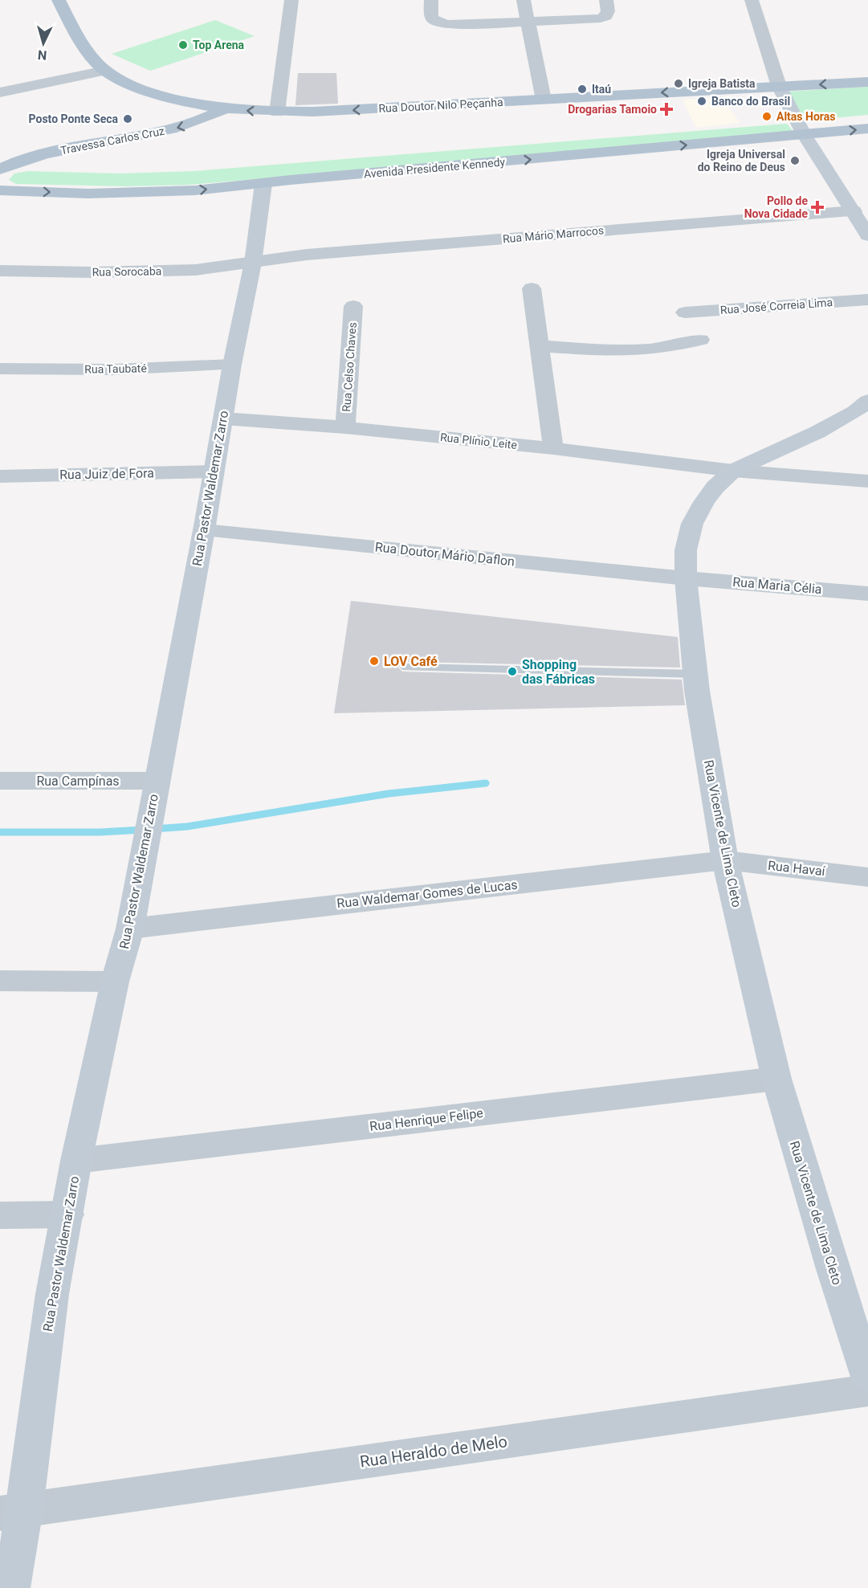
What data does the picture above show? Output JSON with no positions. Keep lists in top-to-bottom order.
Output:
{
  "streets": {
    "main road": ["Rua Doutor Nilo Peçanha", "Travessa Carlos Cruz", "Avenida Presidente Kennedy"],
    "street": [
      "Rua Mário Marrocos",
      "Rua Sorocaba",
      "Rua José Correia Lima",
      "Rua Celso Chaves",
      "Rua Taubaté",
      "Rua Plínio Leite",
      "Rua Juiz de Fora",
      "Rua Pastor Waldemar Zarro",
      "Rua Doutor Mário Daflon",
      "Rua Maria Célia",
      "Rua Campínas",
      "Rua Vicente de Lima Cleto",
      "Rua Havaí",
      "Rua Waldemar Gomes de Lucas",
      "Rua Henrique Felipe",
      "Rua Heraldo de Melo"
    ]
  },
  "crossings": [
    ["Rua Doutor Nilo Peçanha", "Travessa Carlos Cruz"],
    ["Avenida Presidente Kennedy", "Rua Pastor Waldemar Zarro"],
    ["Rua Mário Marrocos", "Rua Sorocaba"],
    ["Rua Mário Marrocos", "Rua Pastor Waldemar Zarro"],
    ["Rua Sorocaba", "Rua Pastor Waldemar Zarro"],
    ["Rua Celso Chaves", "Rua Plínio Leite"],
    ["Rua Taubaté", "Rua Pastor Waldemar Zarro"],
    ["Rua Plínio Leite", "Rua Pastor Waldemar Zarro"],
    ["Rua Plínio Leite", "Rua Vicente de Lima Cleto"],
    ["Rua Juiz de Fora", "Rua Pastor Waldemar Zarro"],
    ["Rua Pastor Waldemar Zarro", "Rua Doutor Mário Daflon"],
    ["Rua Pastor Waldemar Zarro", "Rua Campínas"],
    ["Rua Pastor Waldemar Zarro", "Rua Waldemar Gomes de Lucas"],
    ["Rua Pastor Waldemar Zarro", "Rua Henrique Felipe"],
    ["Rua Pastor Waldemar Zarro", "Rua Heraldo de Melo"],
    ["Rua Doutor Mário Daflon", "Rua Maria Célia"],
    ["Rua Doutor Mário Daflon", "Rua Vicente de Lima Cleto"],
    ["Rua Maria Célia", "Rua Vicente de Lima Cleto"],
    ["Rua Vicente de Lima Cleto", "Rua Havaí"],
    ["Rua Vicente de Lima Cleto", "Rua Waldemar Gomes de Lucas"],
    ["Rua Vicente de Lima Cleto", "Rua Henrique Felipe"],
    ["Rua Havaí", "Rua Waldemar Gomes de Lucas"]
  ],
  "one_way": ["Rua Doutor Nilo Peçanha", "Travessa Carlos Cruz", "Avenida Presidente Kennedy"],
  "places": {
    "other": [
      "Top Arena",
      "Igreja Batista",
      "Itaú",
      "Banco do Brasil",
      "Altas Horas",
      "Posto Ponte Seca",
      "Igreja Universal do Reino de Deus",
      "LOV Café",
      "Shopping das Fábricas"
    ],
    "health": ["Drogarias Tamoio", "Pollo de Nova Cidade"]
  },
  "north": "bottom"
}
